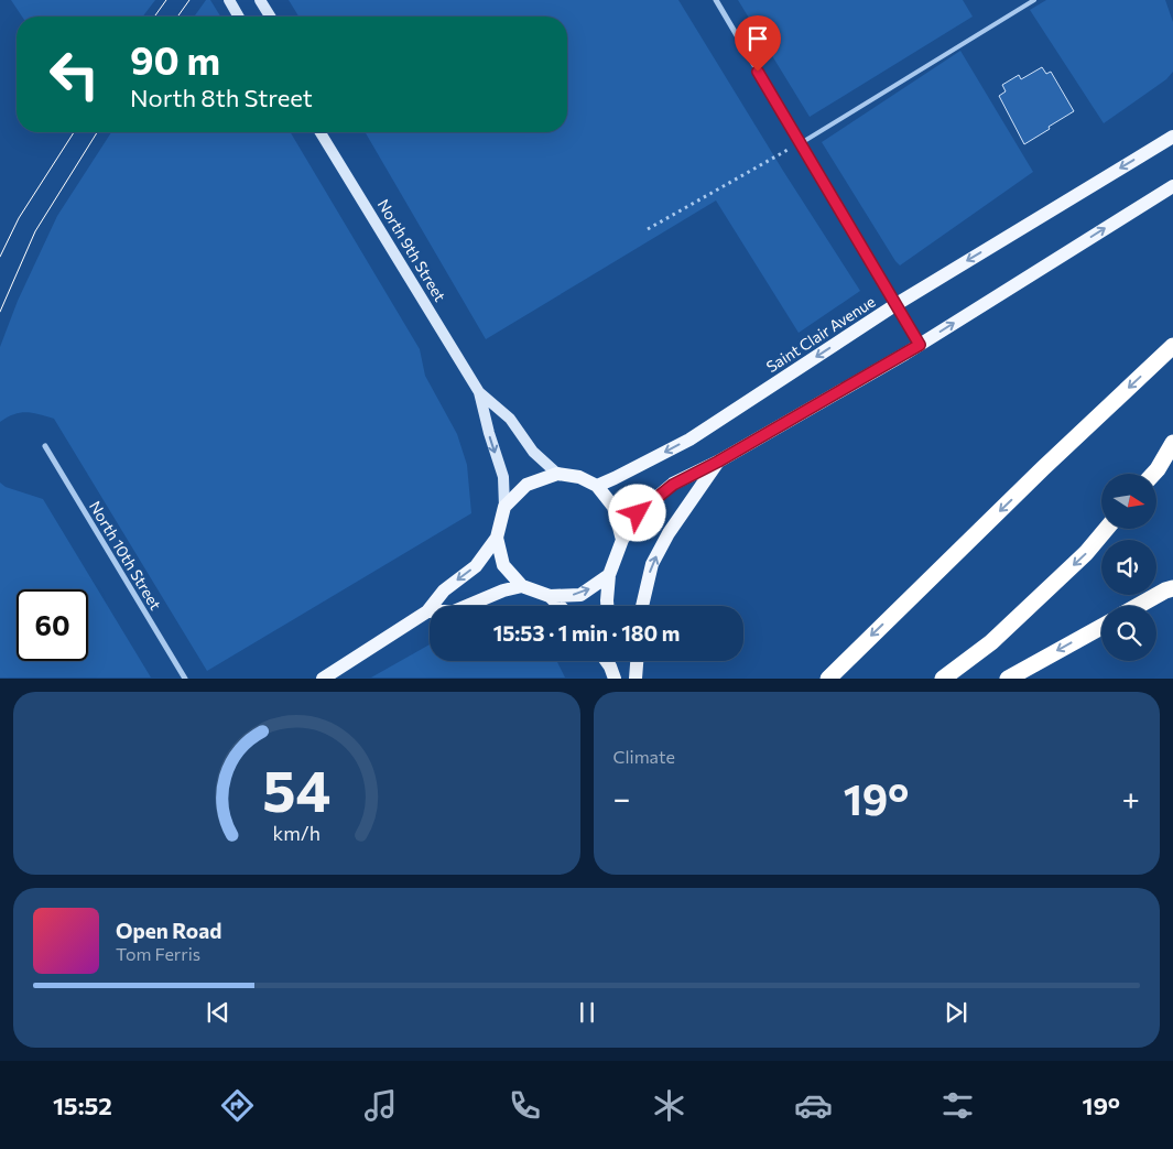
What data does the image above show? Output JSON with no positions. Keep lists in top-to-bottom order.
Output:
{
  "streets": {
    "main road": ["North 9th Street", "Saint Clair Avenue"],
    "street": ["North 10th Street"]
  },
  "crossings": [
    ["North 9th Street", "Saint Clair Avenue"]
  ],
  "north": "right",
  "page": {
    "turn": ["90 m", "North 8th Street"],
    "limit": "60",
    "trip": "15:53 · 1 min · 180 m",
    "tile": "Climate",
    "heat": ["−", "19°", "+"],
    "song": ["Open Road", "Tom Ferris"],
    "tabs": ["15:52", "19°"],
    "gauge": ["54", "km/h"]
  }
}
